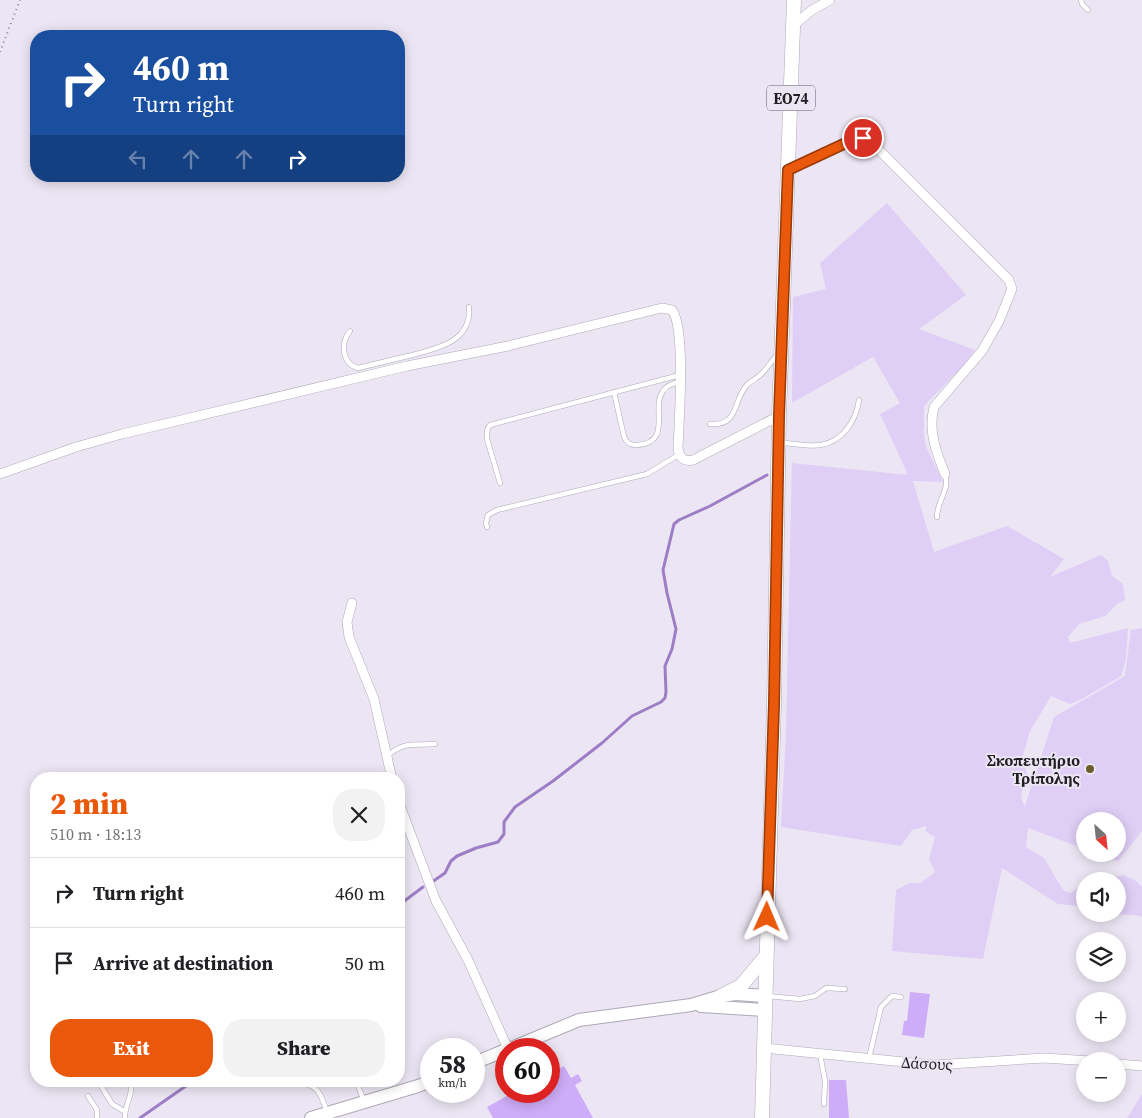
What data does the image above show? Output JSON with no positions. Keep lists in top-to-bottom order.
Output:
{
  "streets": {
    "main road": ["ΕΟ74"],
    "street": ["Δάσους"]
  },
  "crossings": [
    ["ΕΟ74", "Δάσους"]
  ],
  "places": ["Σκοπευτήριο Τρίπολης"],
  "north": "bottom right",
  "page": {
    "turn": ["460 m", "Turn right"],
    "heading": ["2 min", "510 m · 18:13"],
    "map_buttons": ["+", "−"],
    "list": [
      {
        "name": "Turn right",
        "value": "460 m"
      },
      {
        "name": "Arrive at destination",
        "value": "50 m"
      }
    ],
    "buttons": ["Exit", "Share"],
    "speed": "58 km/h",
    "limit": "60"
  }
}
